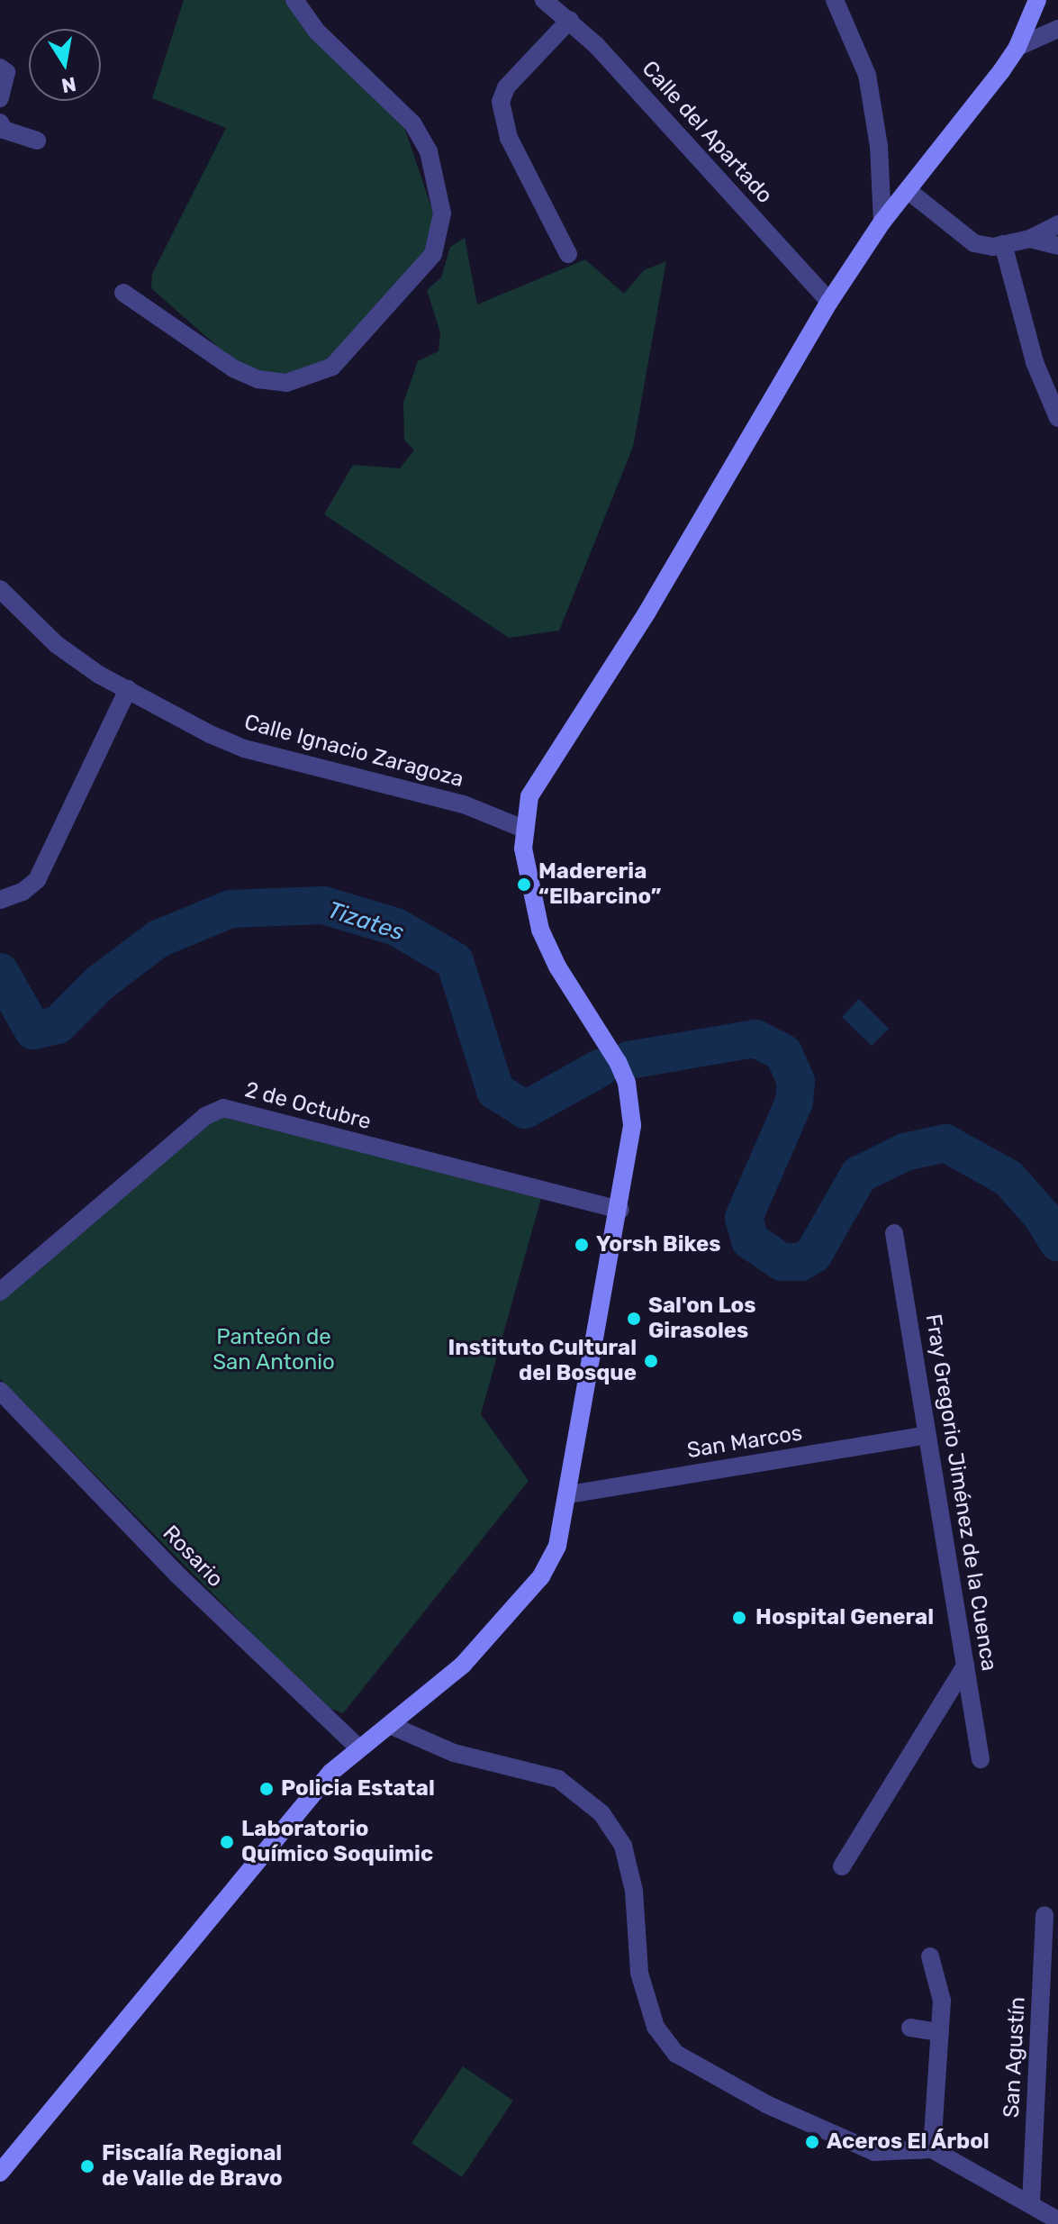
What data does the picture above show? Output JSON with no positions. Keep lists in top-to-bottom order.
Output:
{
  "streets": {
    "street": [
      "Calle del Apartado",
      "Calle Ignacio Zaragoza",
      "2 de Octubre",
      "San Marcos",
      "Fray Gregorio Jiménez de la Cuenca",
      "Rosario",
      "San Agustín"
    ]
  },
  "crossings": [
    ["San Marcos", "Fray Gregorio Jiménez de la Cuenca"]
  ],
  "water": ["Tizates"],
  "parks": ["Panteón de San Antonio"],
  "places": [
    "Madereria “Elbarcino”",
    "Yorsh Bikes",
    "Sal'on Los Girasoles",
    "Instituto Cultural del Bosque",
    "Hospital General",
    "Policia Estatal",
    "Laboratorio Químico Soquimic",
    "Aceros El Árbol",
    "Fiscalía Regional de Valle de Bravo"
  ],
  "north": "bottom"
}
